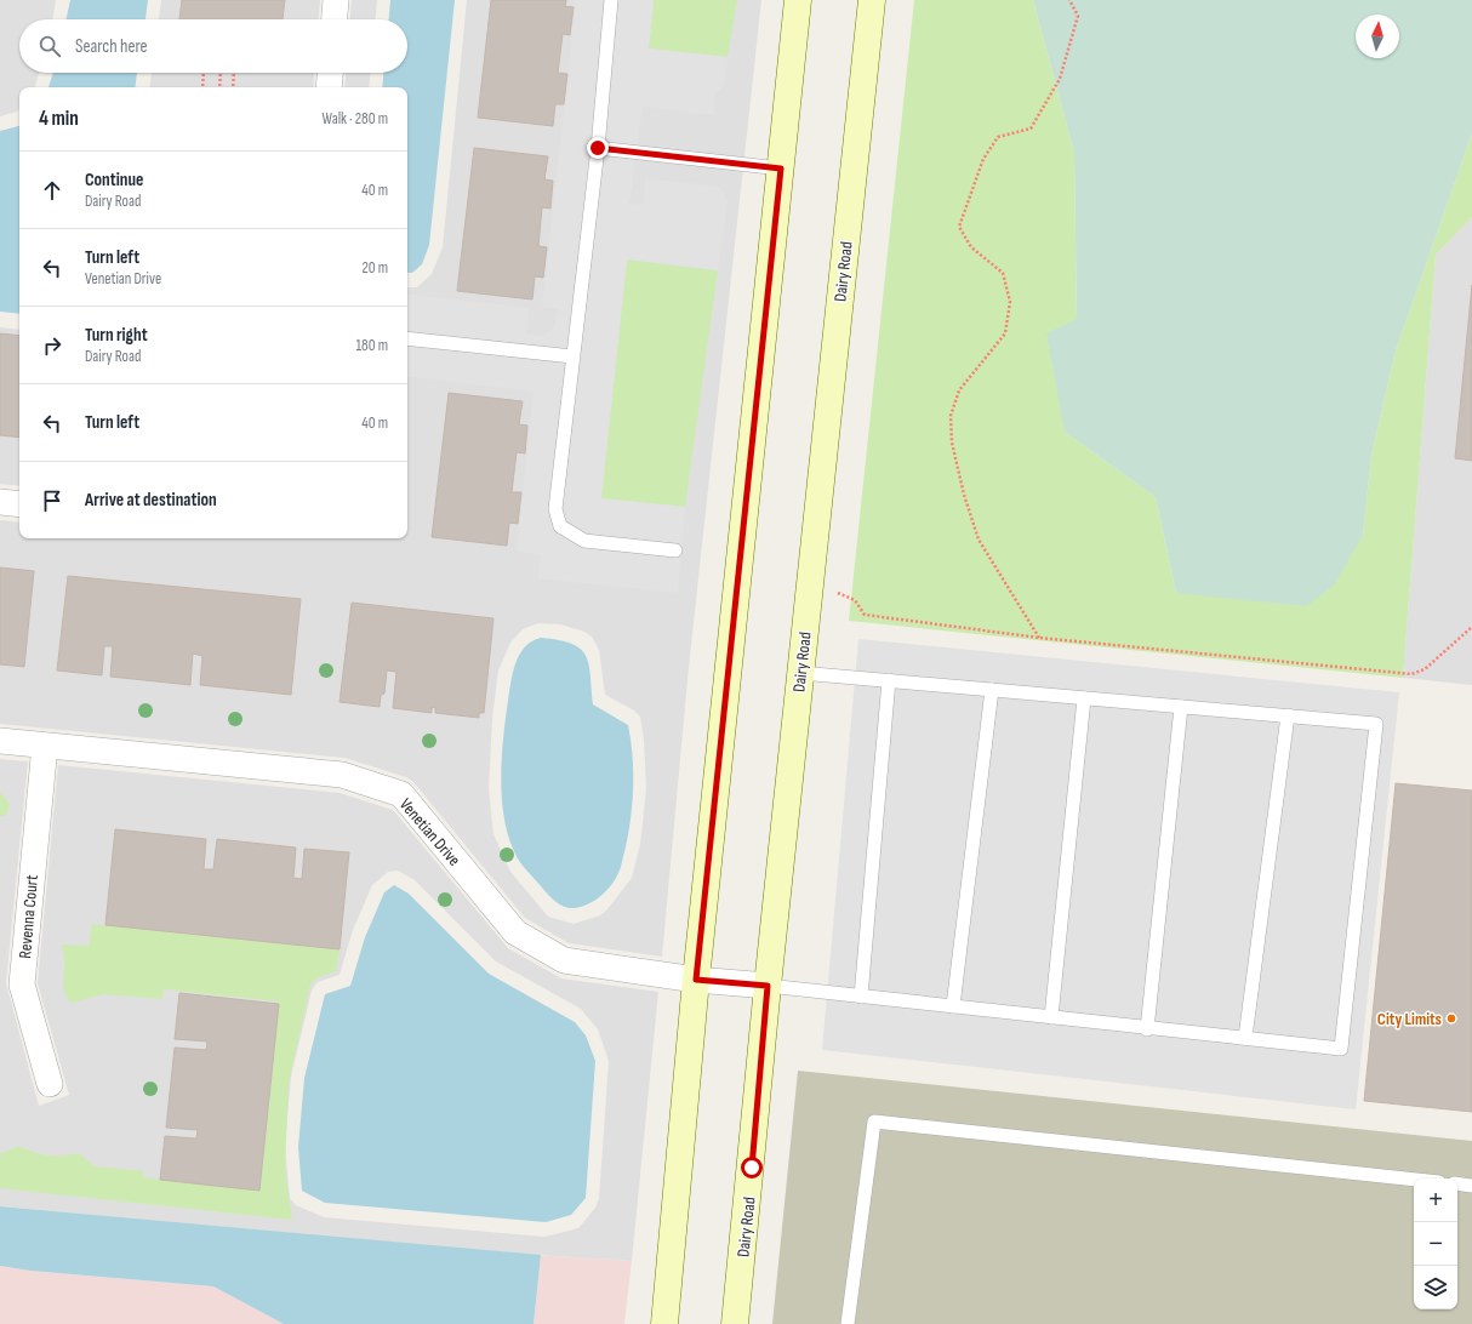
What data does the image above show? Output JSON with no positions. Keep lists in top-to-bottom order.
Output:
{
  "streets": {
    "street": ["Dairy Road", "Venetian Drive", "Revenna Court"]
  },
  "crossings": [
    ["Dairy Road", "Venetian Drive"],
    ["Venetian Drive", "Revenna Court"]
  ],
  "places": ["City Limits"],
  "north": "top",
  "page": {
    "search": "Search here",
    "heading": ["4 min", "Walk · 280 m"],
    "list": [
      ["Continue", "Dairy Road", "40 m"],
      ["Turn left", "Venetian Drive", "20 m"],
      ["Turn right", "Dairy Road", "180 m"],
      ["Turn left", "40 m"],
      "Arrive at destination"
    ],
    "map_buttons": ["+", "−"]
  }
}
